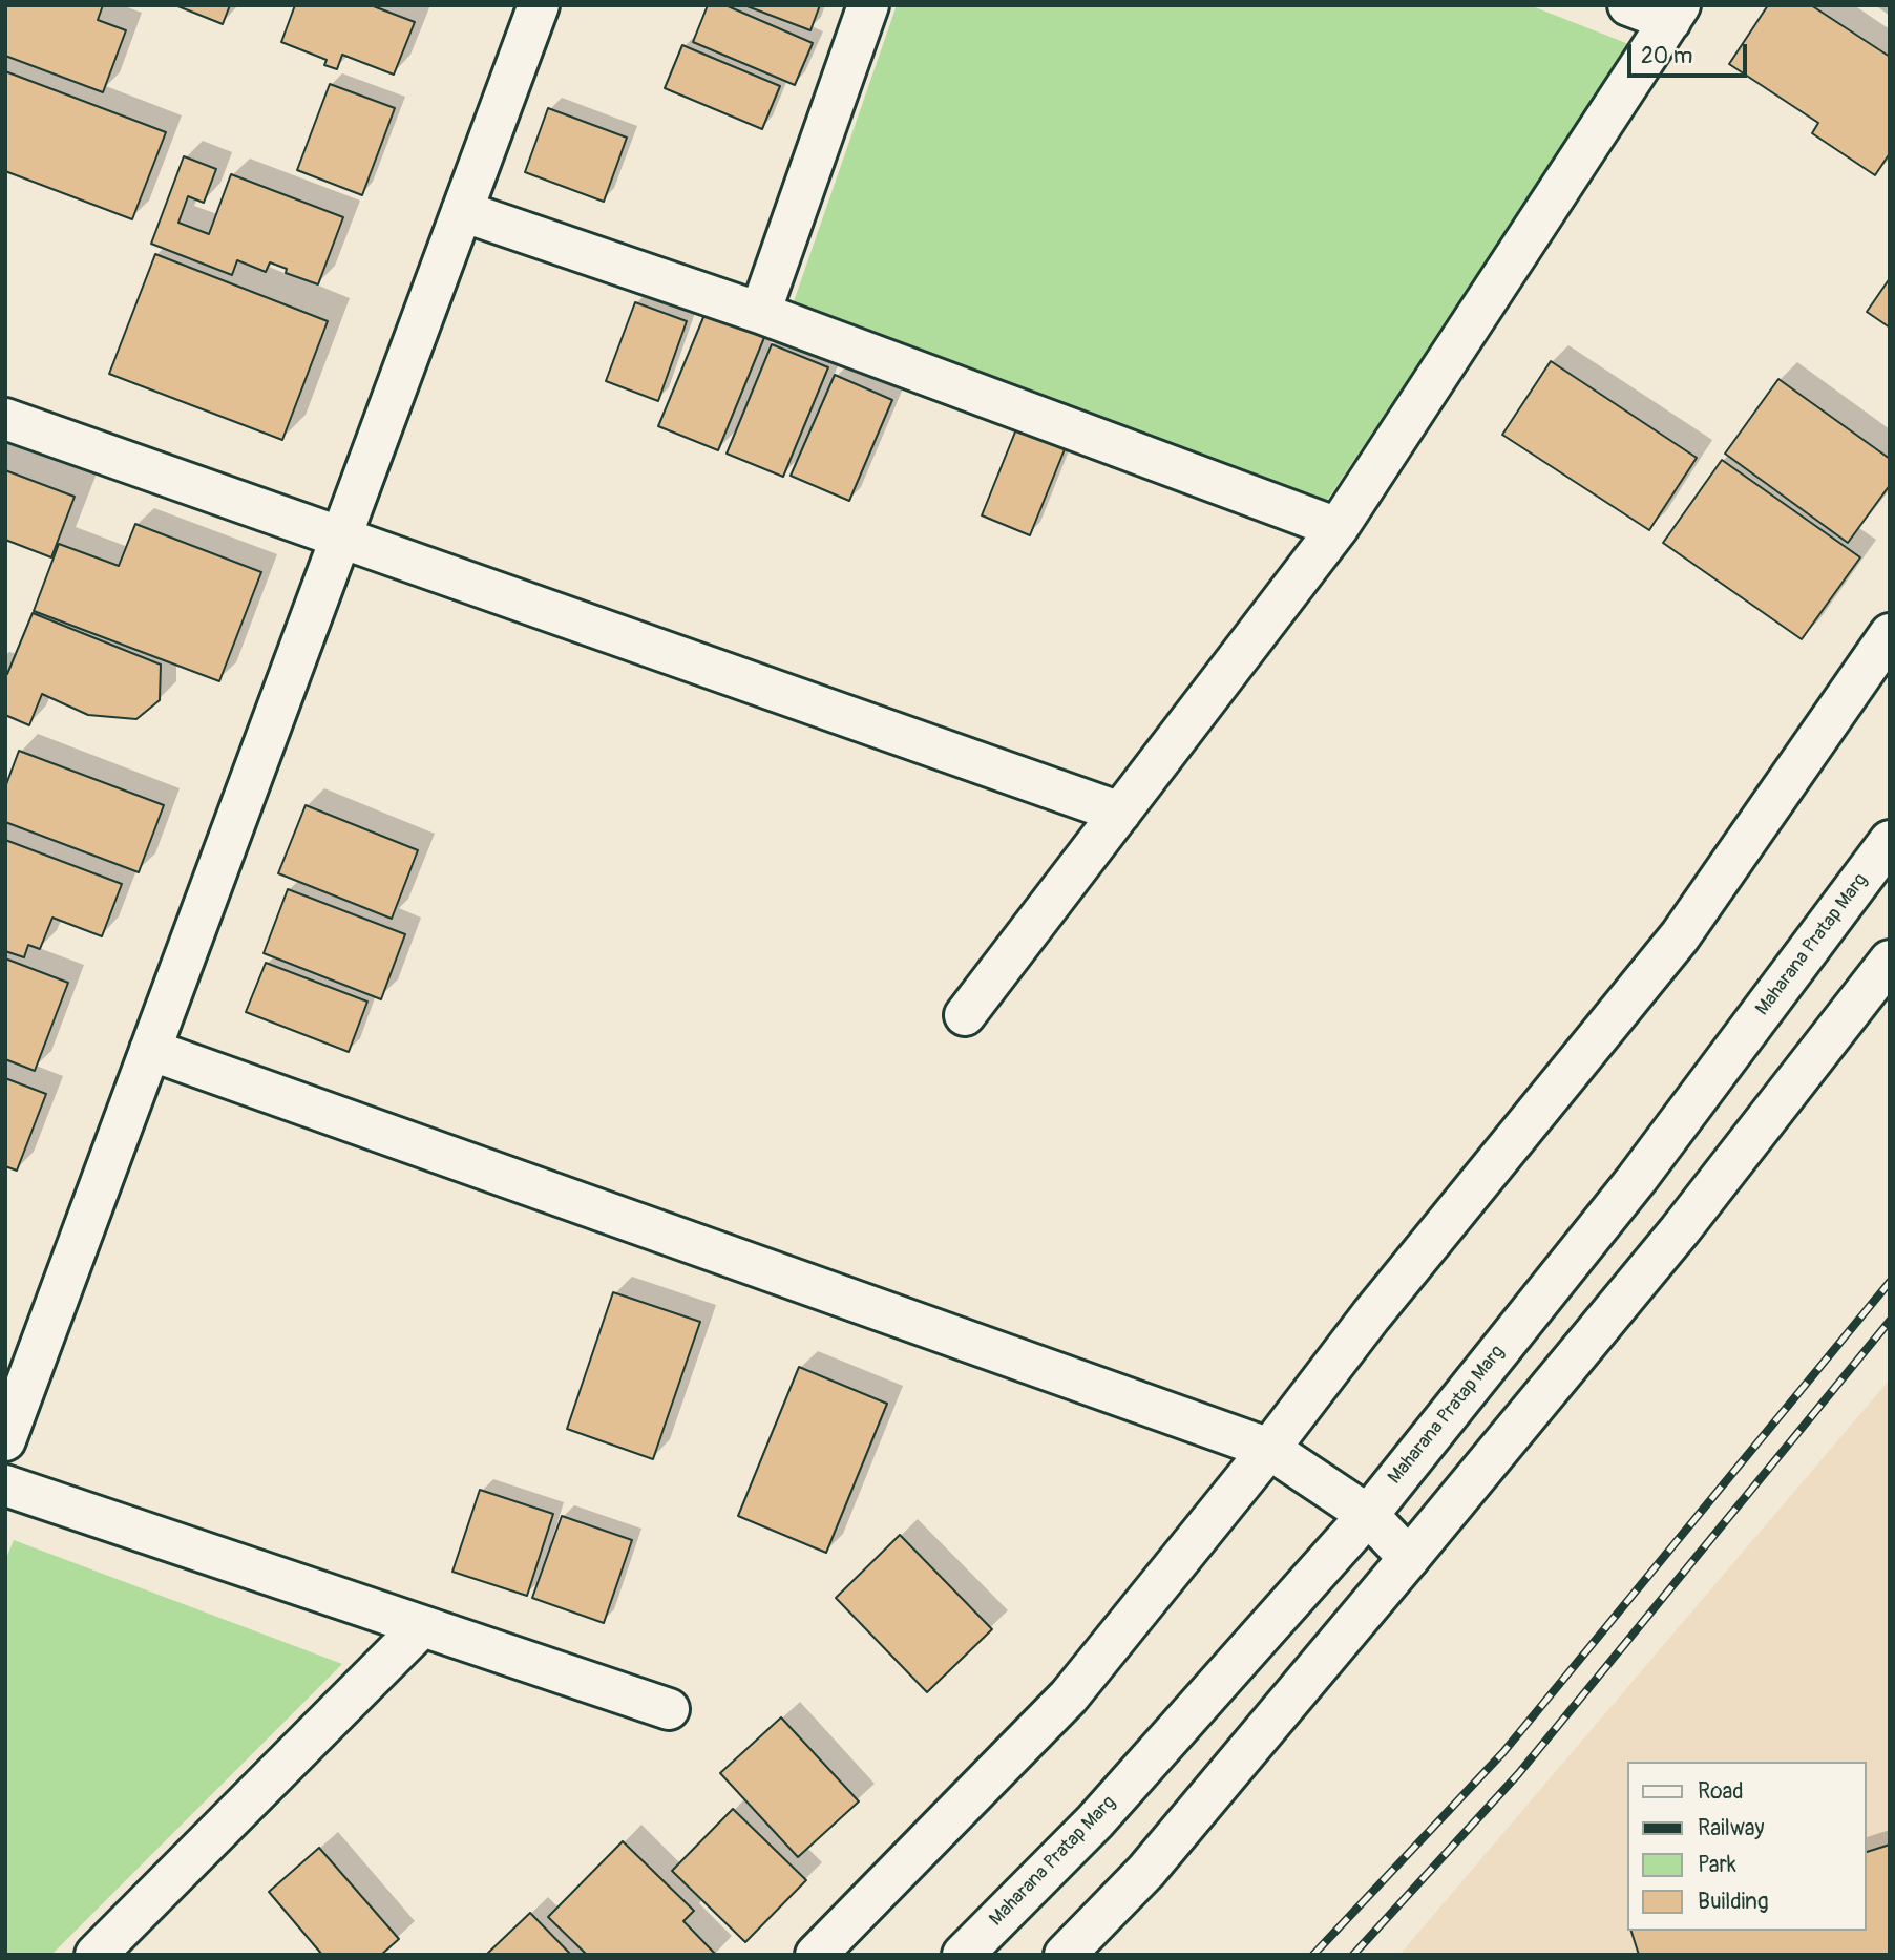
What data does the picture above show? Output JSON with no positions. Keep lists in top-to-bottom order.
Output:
{
  "streets": {
    "street": ["Maharana Pratap Marg"]
  },
  "legend": [
    "Road",
    "Railway",
    "Park",
    "Building"
  ],
  "scale_bar": "20 m"
}
